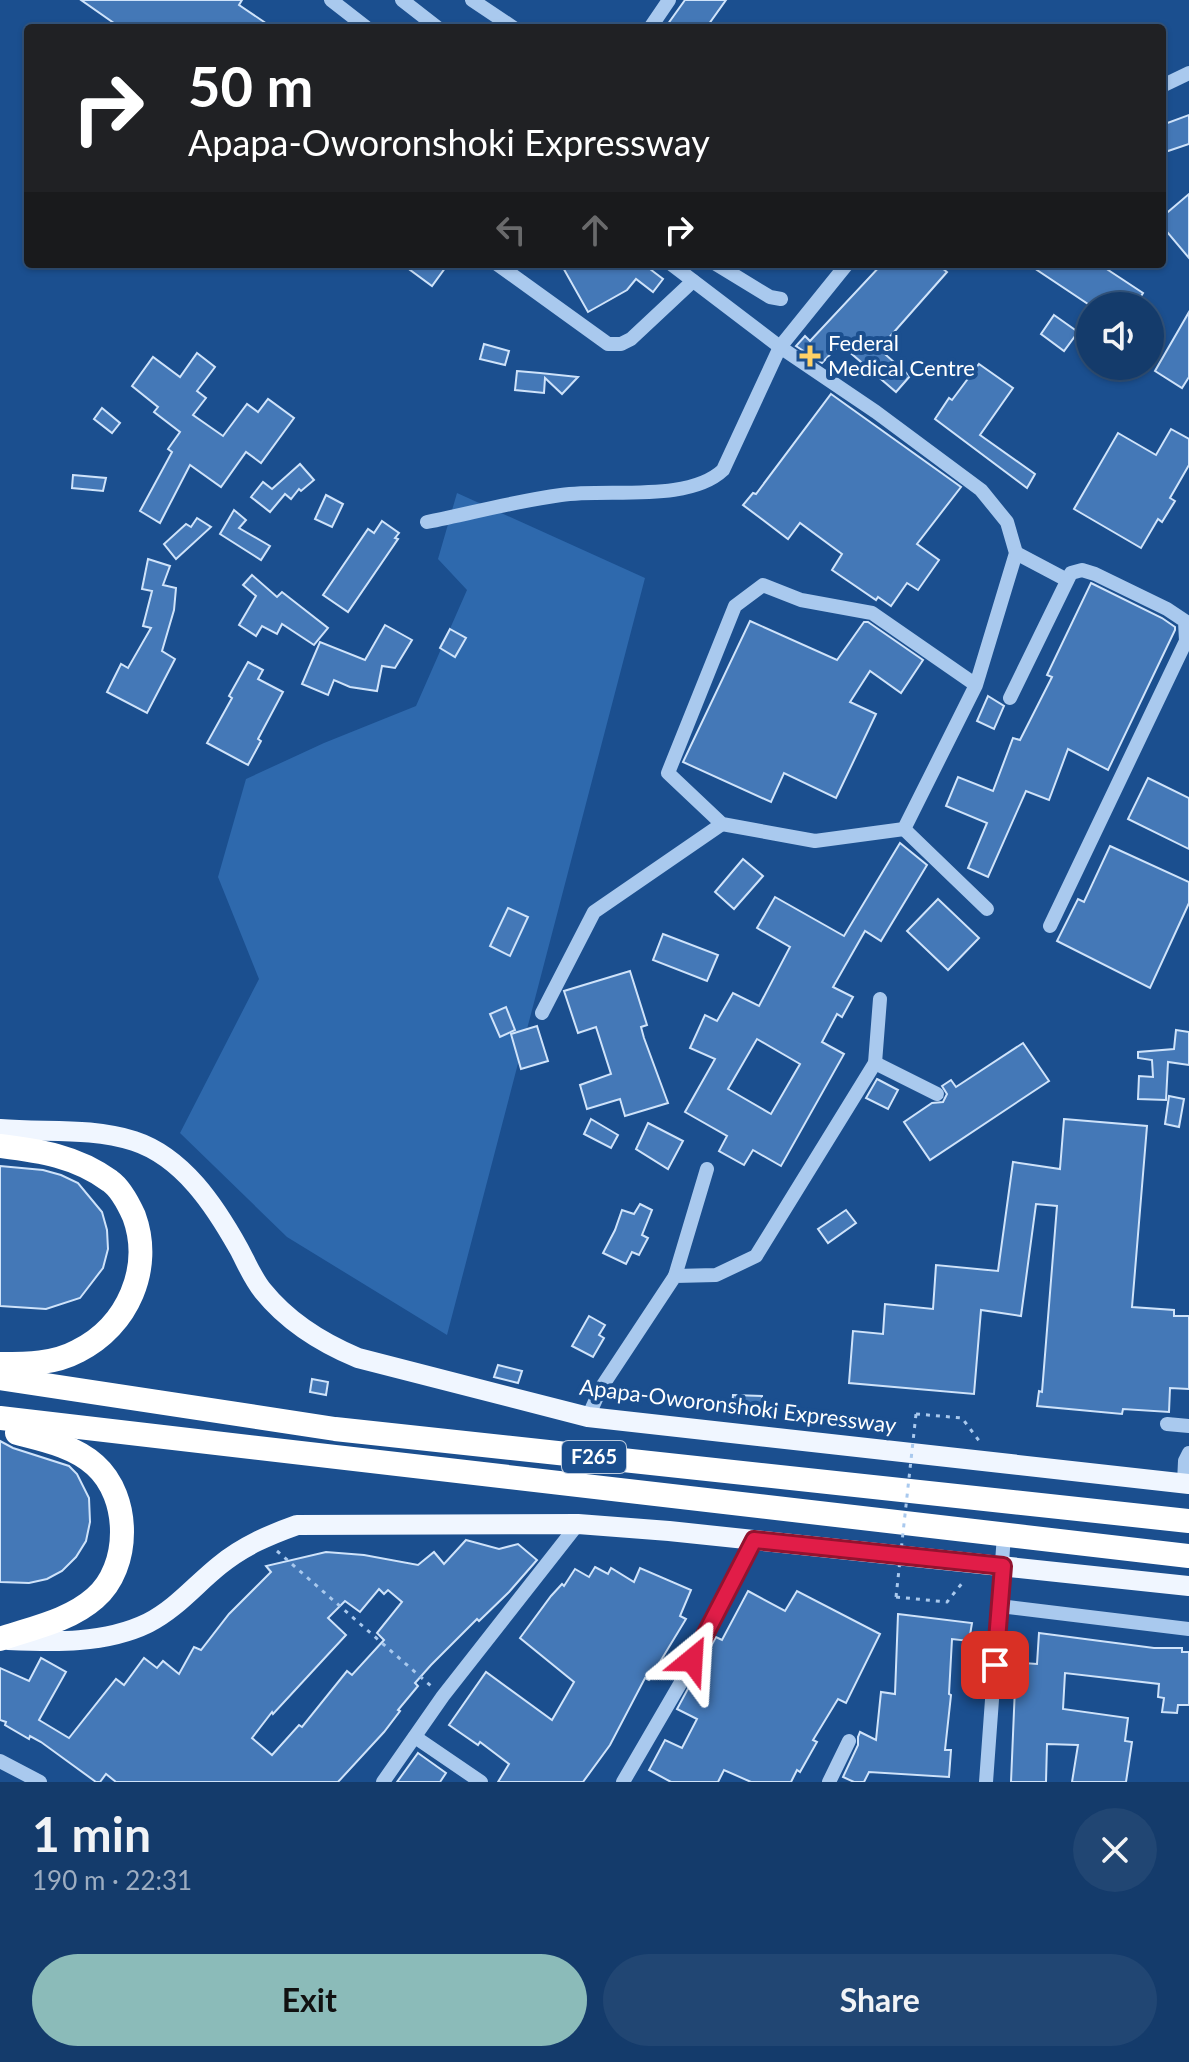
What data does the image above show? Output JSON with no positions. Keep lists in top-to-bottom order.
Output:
{
  "streets": {
    "highway": ["F265"],
    "main road": ["Apapa-Oworonshoki Expressway"]
  },
  "places": {
    "health": ["Federal Medical Centre"]
  },
  "page": {
    "turn": ["50 m", "Apapa-Oworonshoki Expressway"],
    "heading": ["1 min", "190 m · 22:31"],
    "buttons": ["Exit", "Share"]
  }
}
